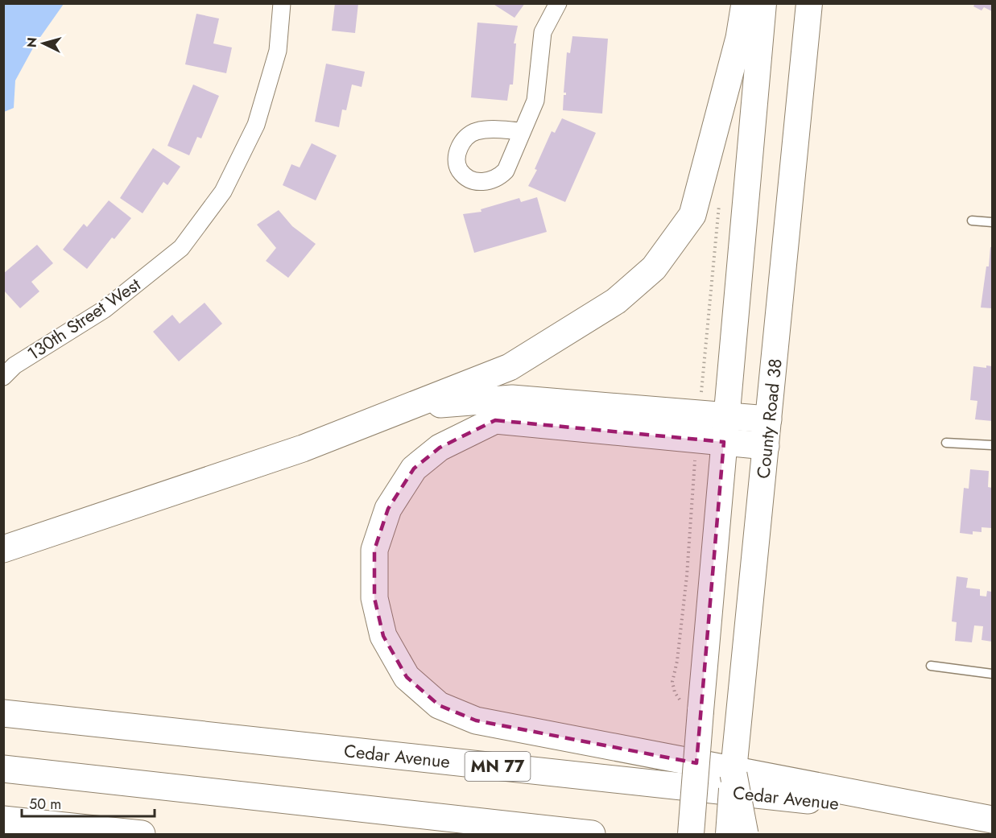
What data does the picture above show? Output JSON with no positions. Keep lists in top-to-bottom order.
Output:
{
  "streets": {
    "highway": ["Cedar Avenue", "MN 77"],
    "main road": ["County Road 38"],
    "street": ["130th Street West"]
  },
  "scale_bar": "50 m",
  "north": "left"
}
